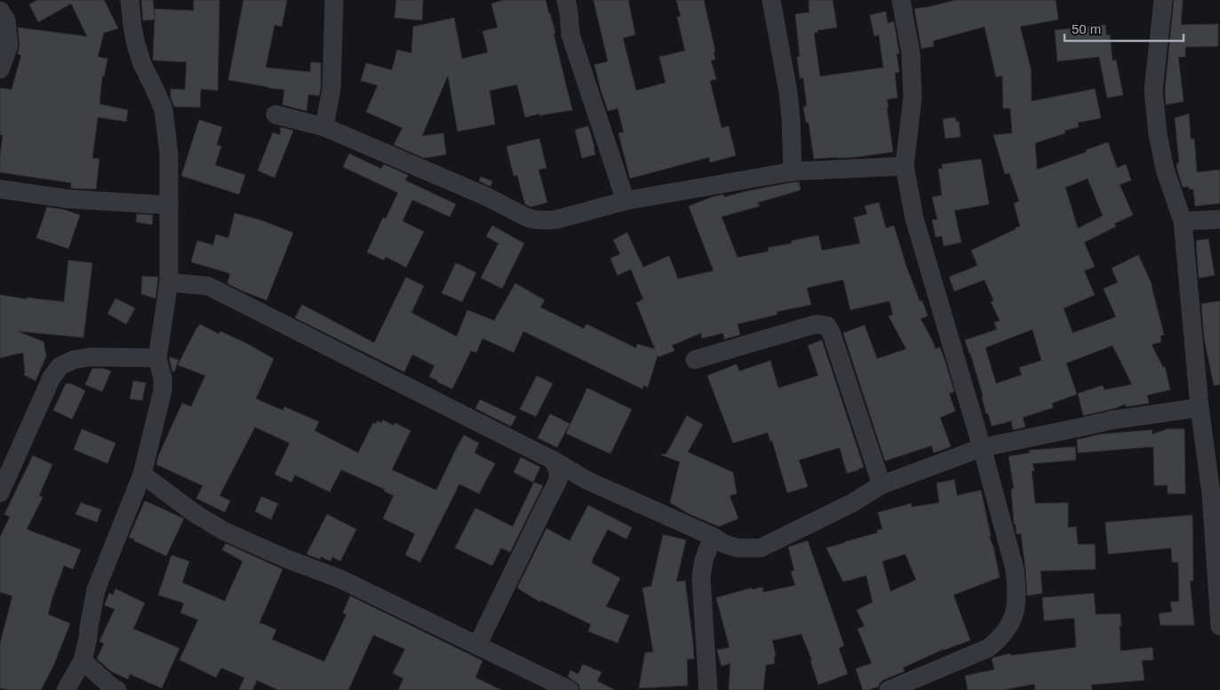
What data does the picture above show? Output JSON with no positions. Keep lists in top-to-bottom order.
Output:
{
  "scale_bar": "50 m"
}
